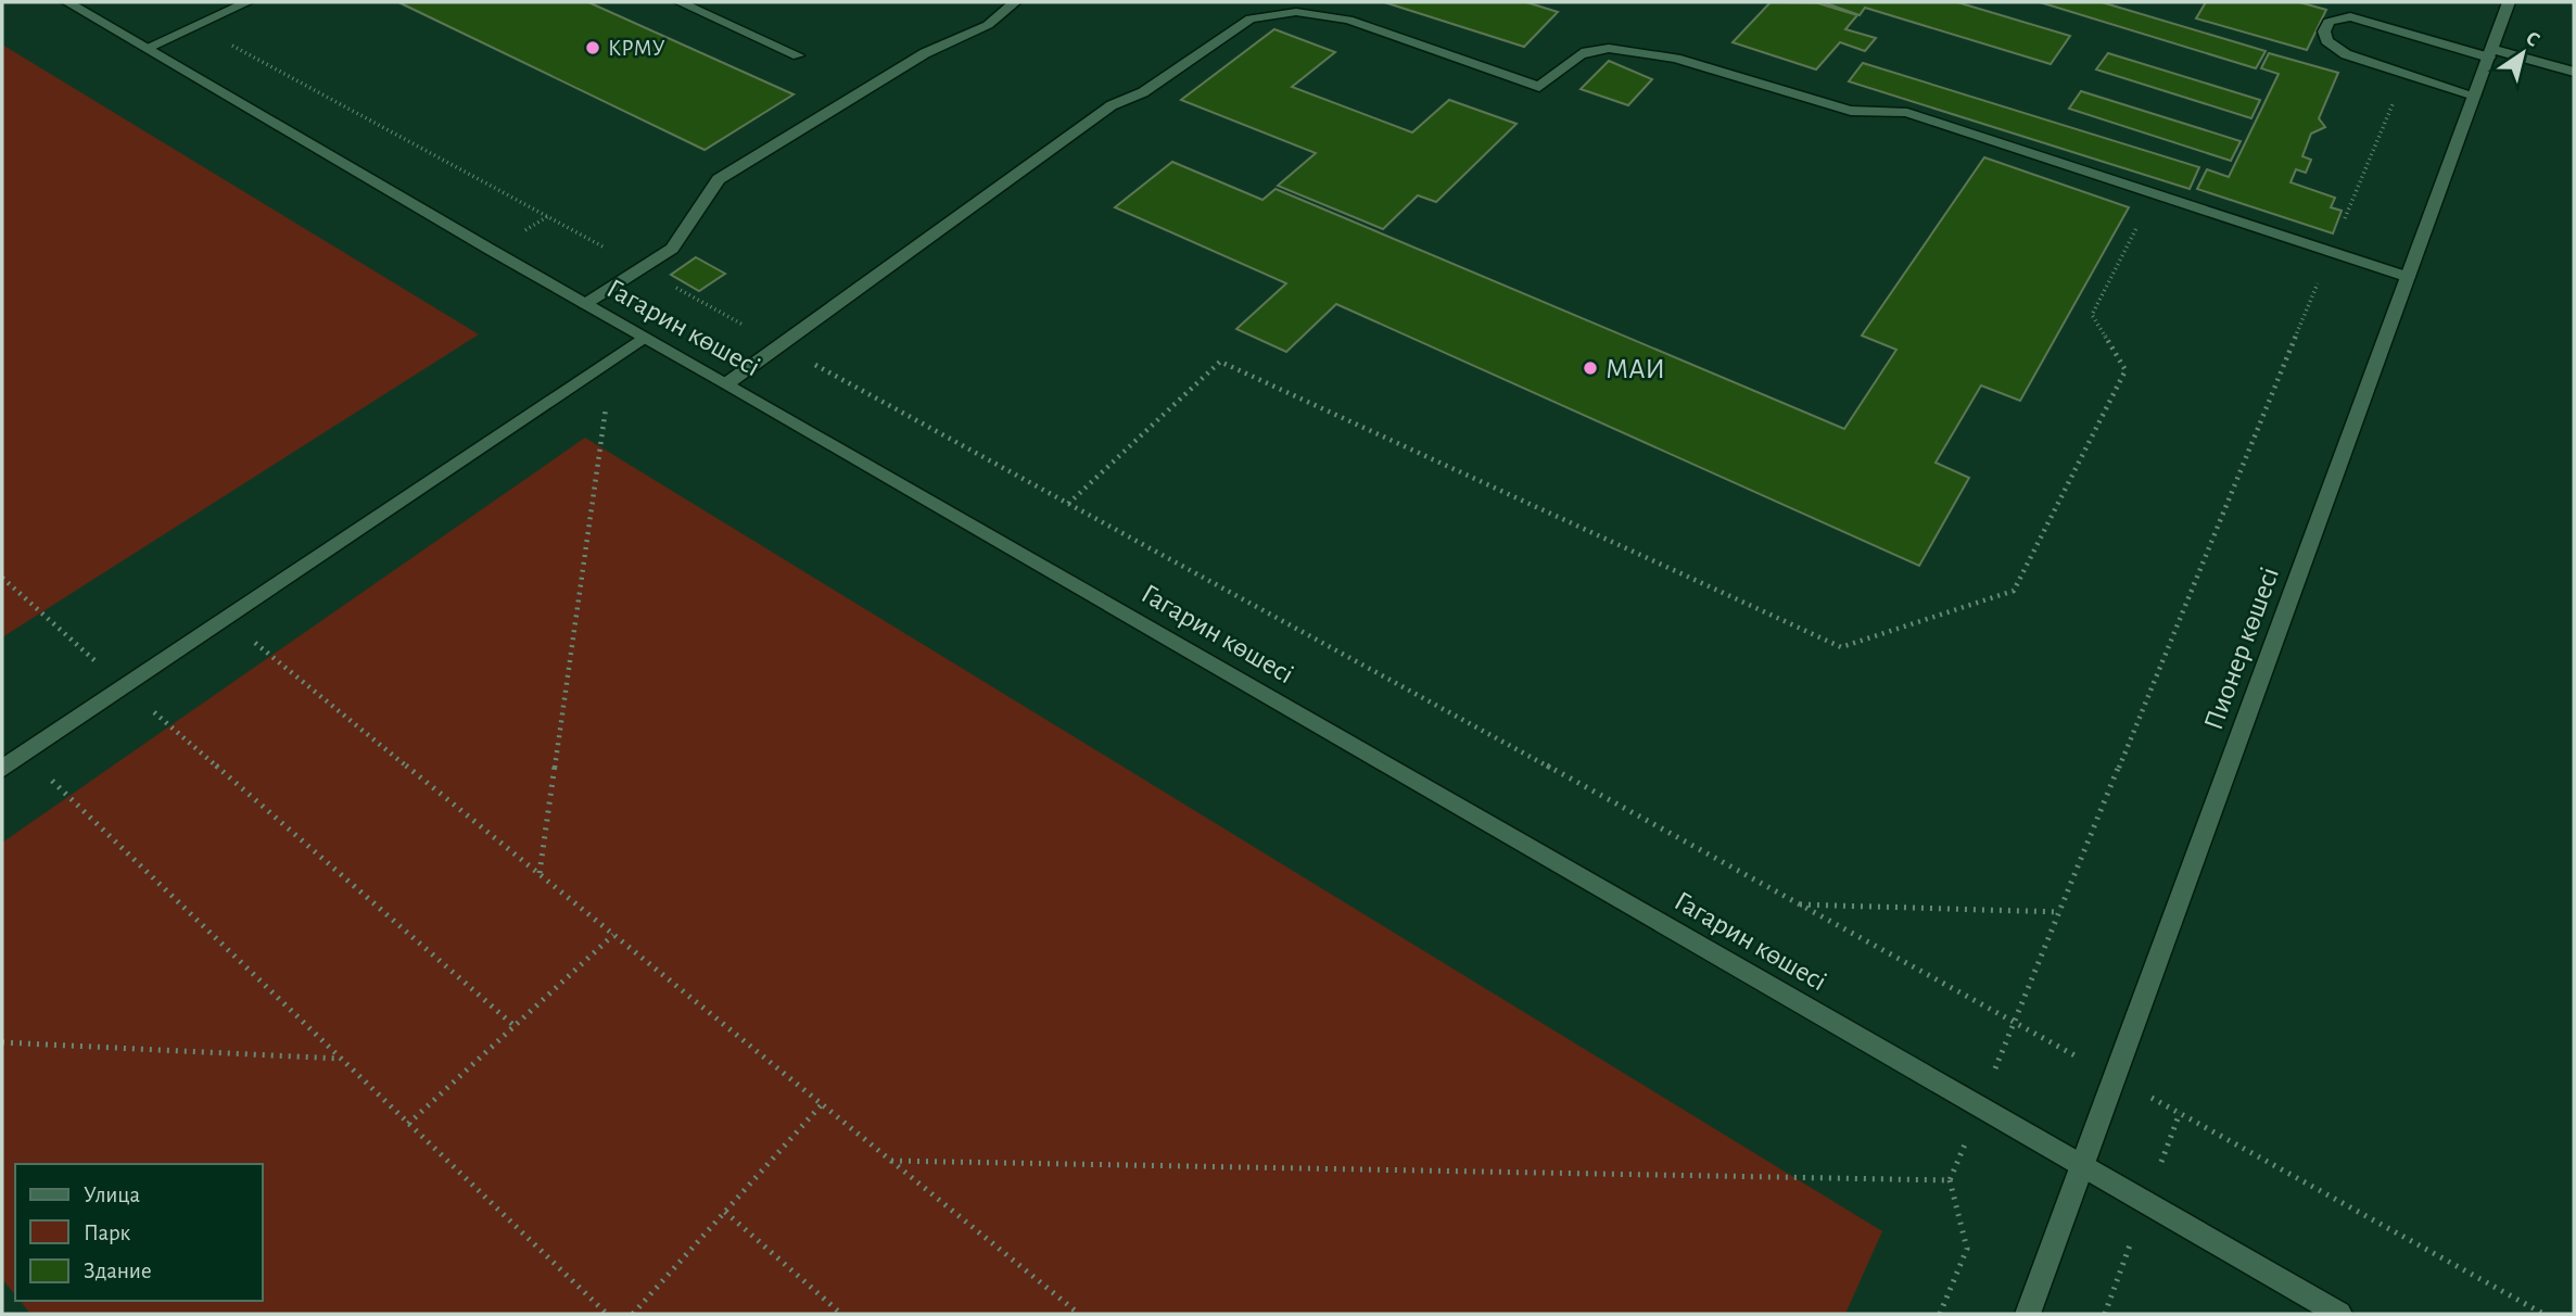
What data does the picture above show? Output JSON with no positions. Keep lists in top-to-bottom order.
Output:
{
  "streets": {
    "main road": ["Гагарин көшесі", "Пионер көшесі"]
  },
  "crossings": [
    ["Гагарин көшесі", "Пионер көшесі"]
  ],
  "places": ["КРМУ", "МАИ"],
  "legend": ["Улица", "Парк", "Здание"],
  "north": "top right"
}
